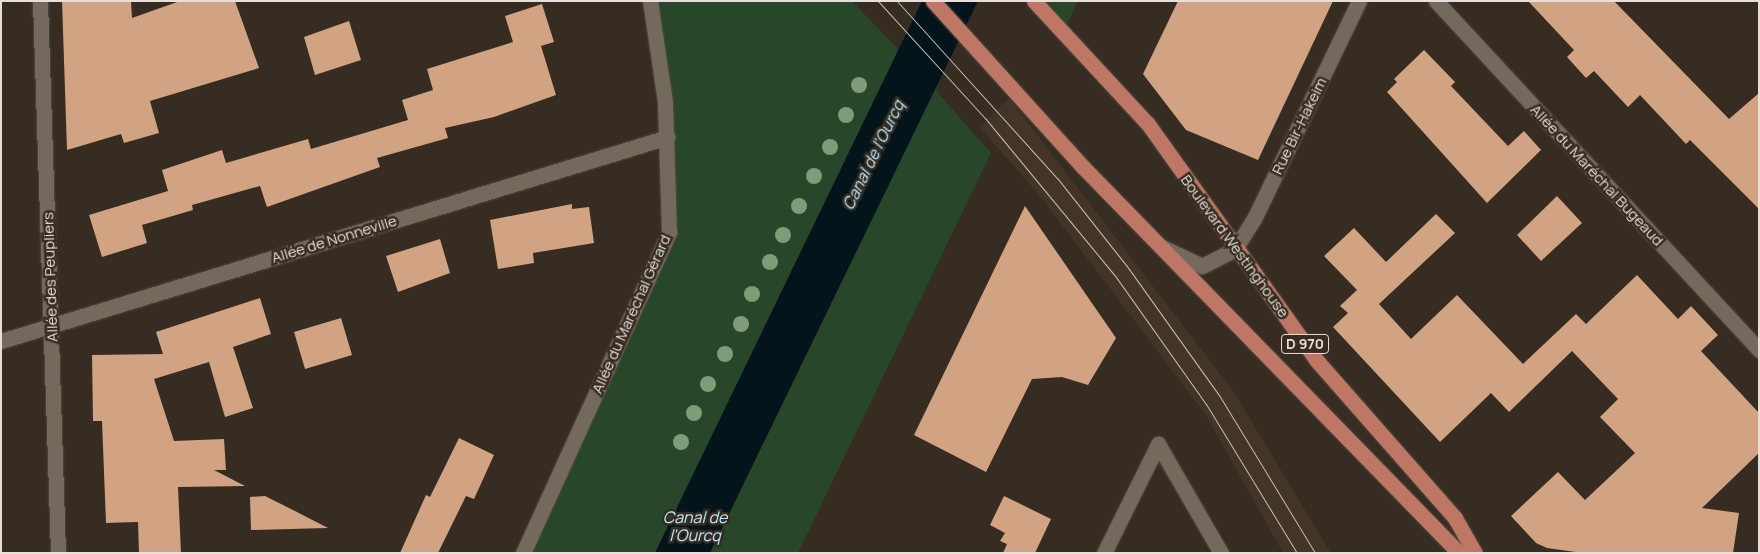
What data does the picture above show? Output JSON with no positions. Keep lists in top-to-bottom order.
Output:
{
  "streets": {
    "main road": ["Boulevard Westinghouse", "D 970"],
    "street": [
      "Rue Bir-Hakeim",
      "Allée du Maréchal Bugeaud",
      "Allée de Nonneville",
      "Allée des Peupliers",
      "Allée du Maréchal Gérard"
    ]
  },
  "crossings": [
    ["Rue Bir-Hakeim", "Boulevard Westinghouse"],
    ["Allée de Nonneville", "Allée des Peupliers"],
    ["Allée de Nonneville", "Allée du Maréchal Gérard"]
  ],
  "water": ["Canal de l'Ourcq"]
}
